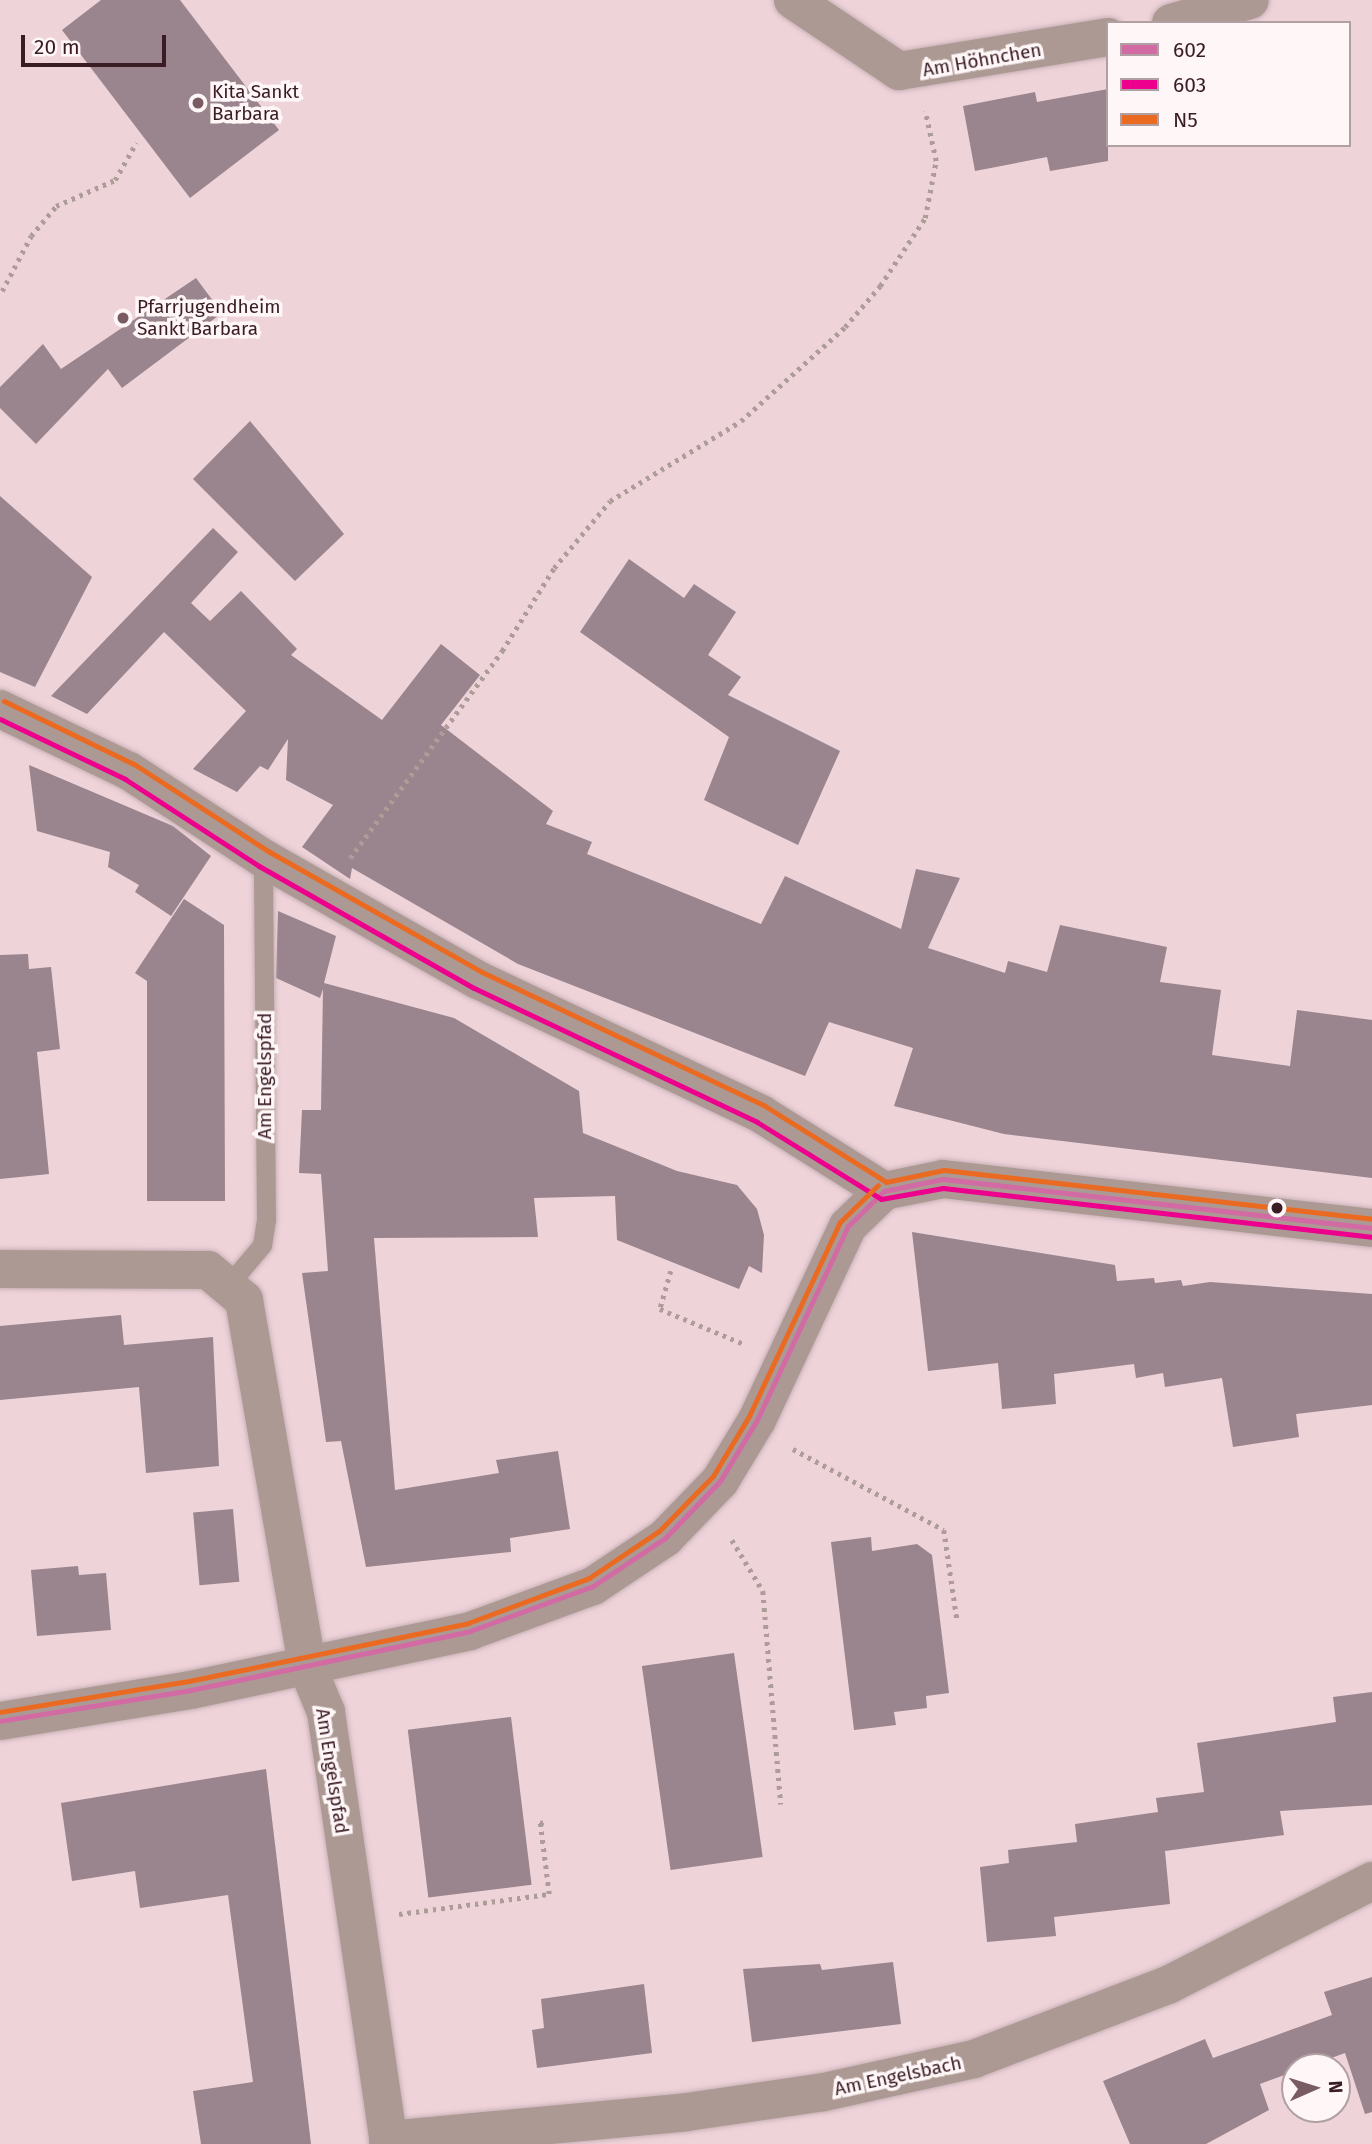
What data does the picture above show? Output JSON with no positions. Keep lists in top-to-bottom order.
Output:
{
  "streets": {
    "street": ["Am Höhnchen", "Am Engelspfad", "Am Engelsbach"]
  },
  "crossings": [
    ["Am Engelspfad", "Am Engelsbach"]
  ],
  "places": ["Kita Sankt Barbara", "Pfarrjugendheim Sankt Barbara"],
  "lines": ["transit line N5", "transit line 603", "transit line 602"],
  "legend": ["602", "603", "N5"],
  "scale_bar": "20 m",
  "north": "right"
}
